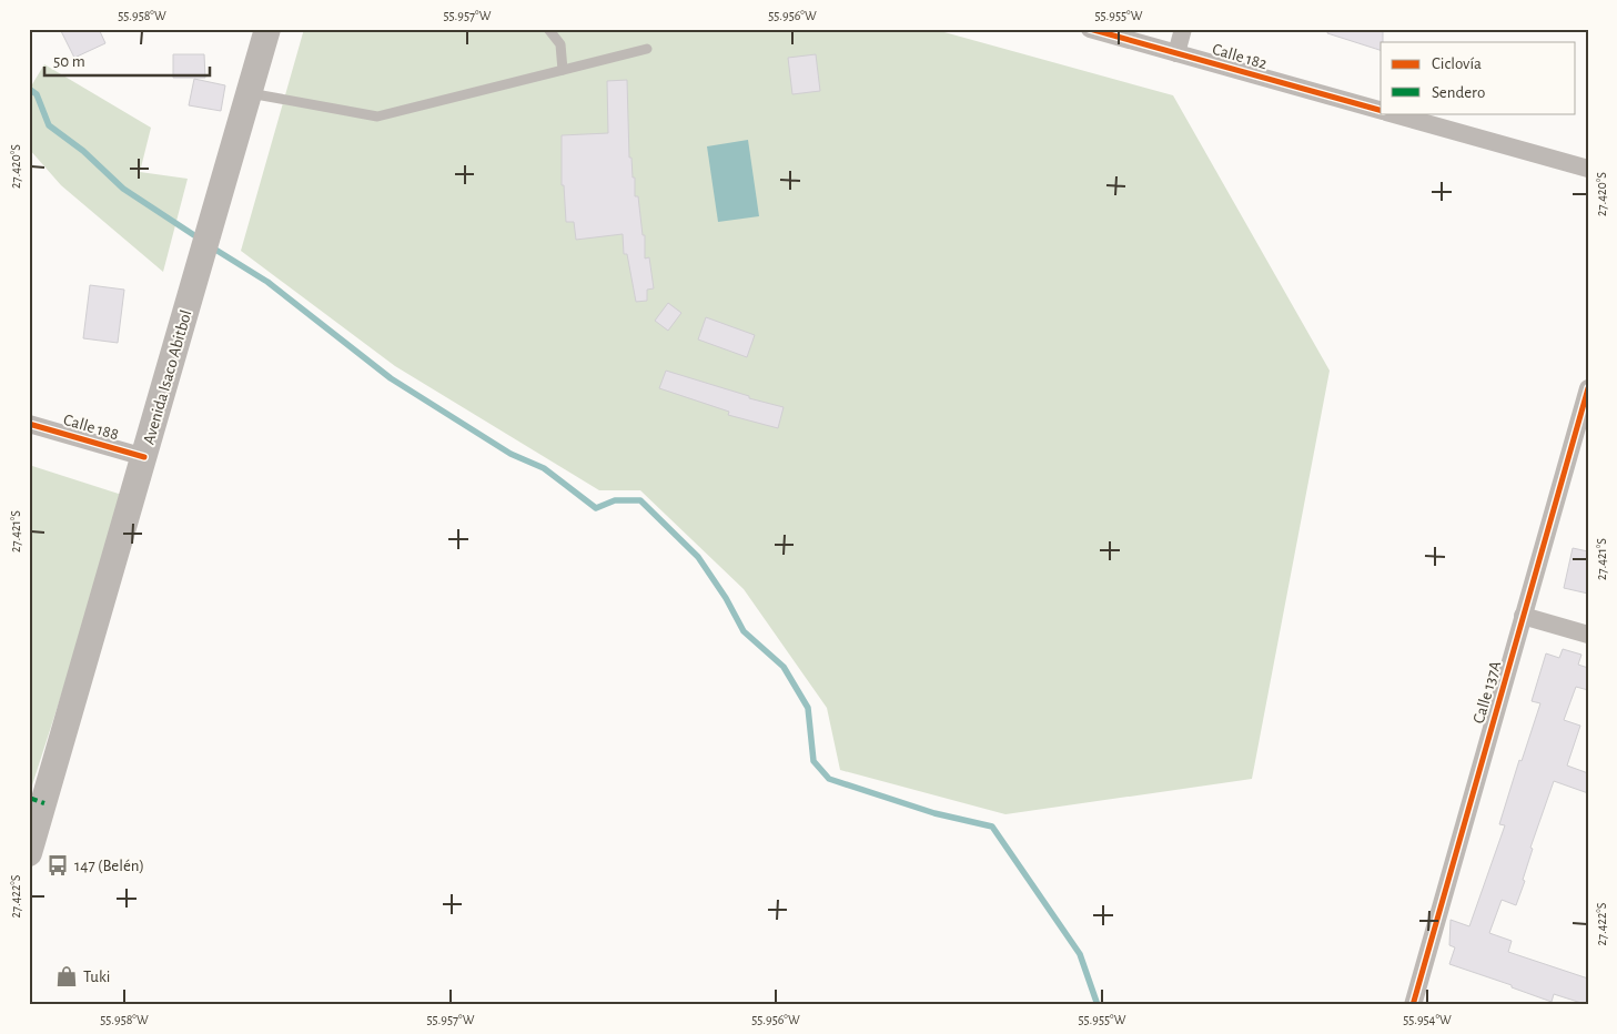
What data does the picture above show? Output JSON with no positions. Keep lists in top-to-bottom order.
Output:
{
  "streets": {
    "main road": ["Avenida Isaco Abitbol"],
    "street": ["Calle 182", "Calle 188", "Calle 137A"]
  },
  "crossings": [
    ["Avenida Isaco Abitbol", "Calle 188"]
  ],
  "places": {
    "bus stop": ["147 (Belén)"],
    "shop": ["Tuki"]
  },
  "legend": ["Ciclovía", "Sendero"],
  "scale_bar": "50 m",
  "coordinates": [
    "55.958°W",
    "55.957°W",
    "55.956°W",
    "55.955°W",
    "27.420°S",
    "27.421°S",
    "27.422°S",
    "55.954°W"
  ]
}
